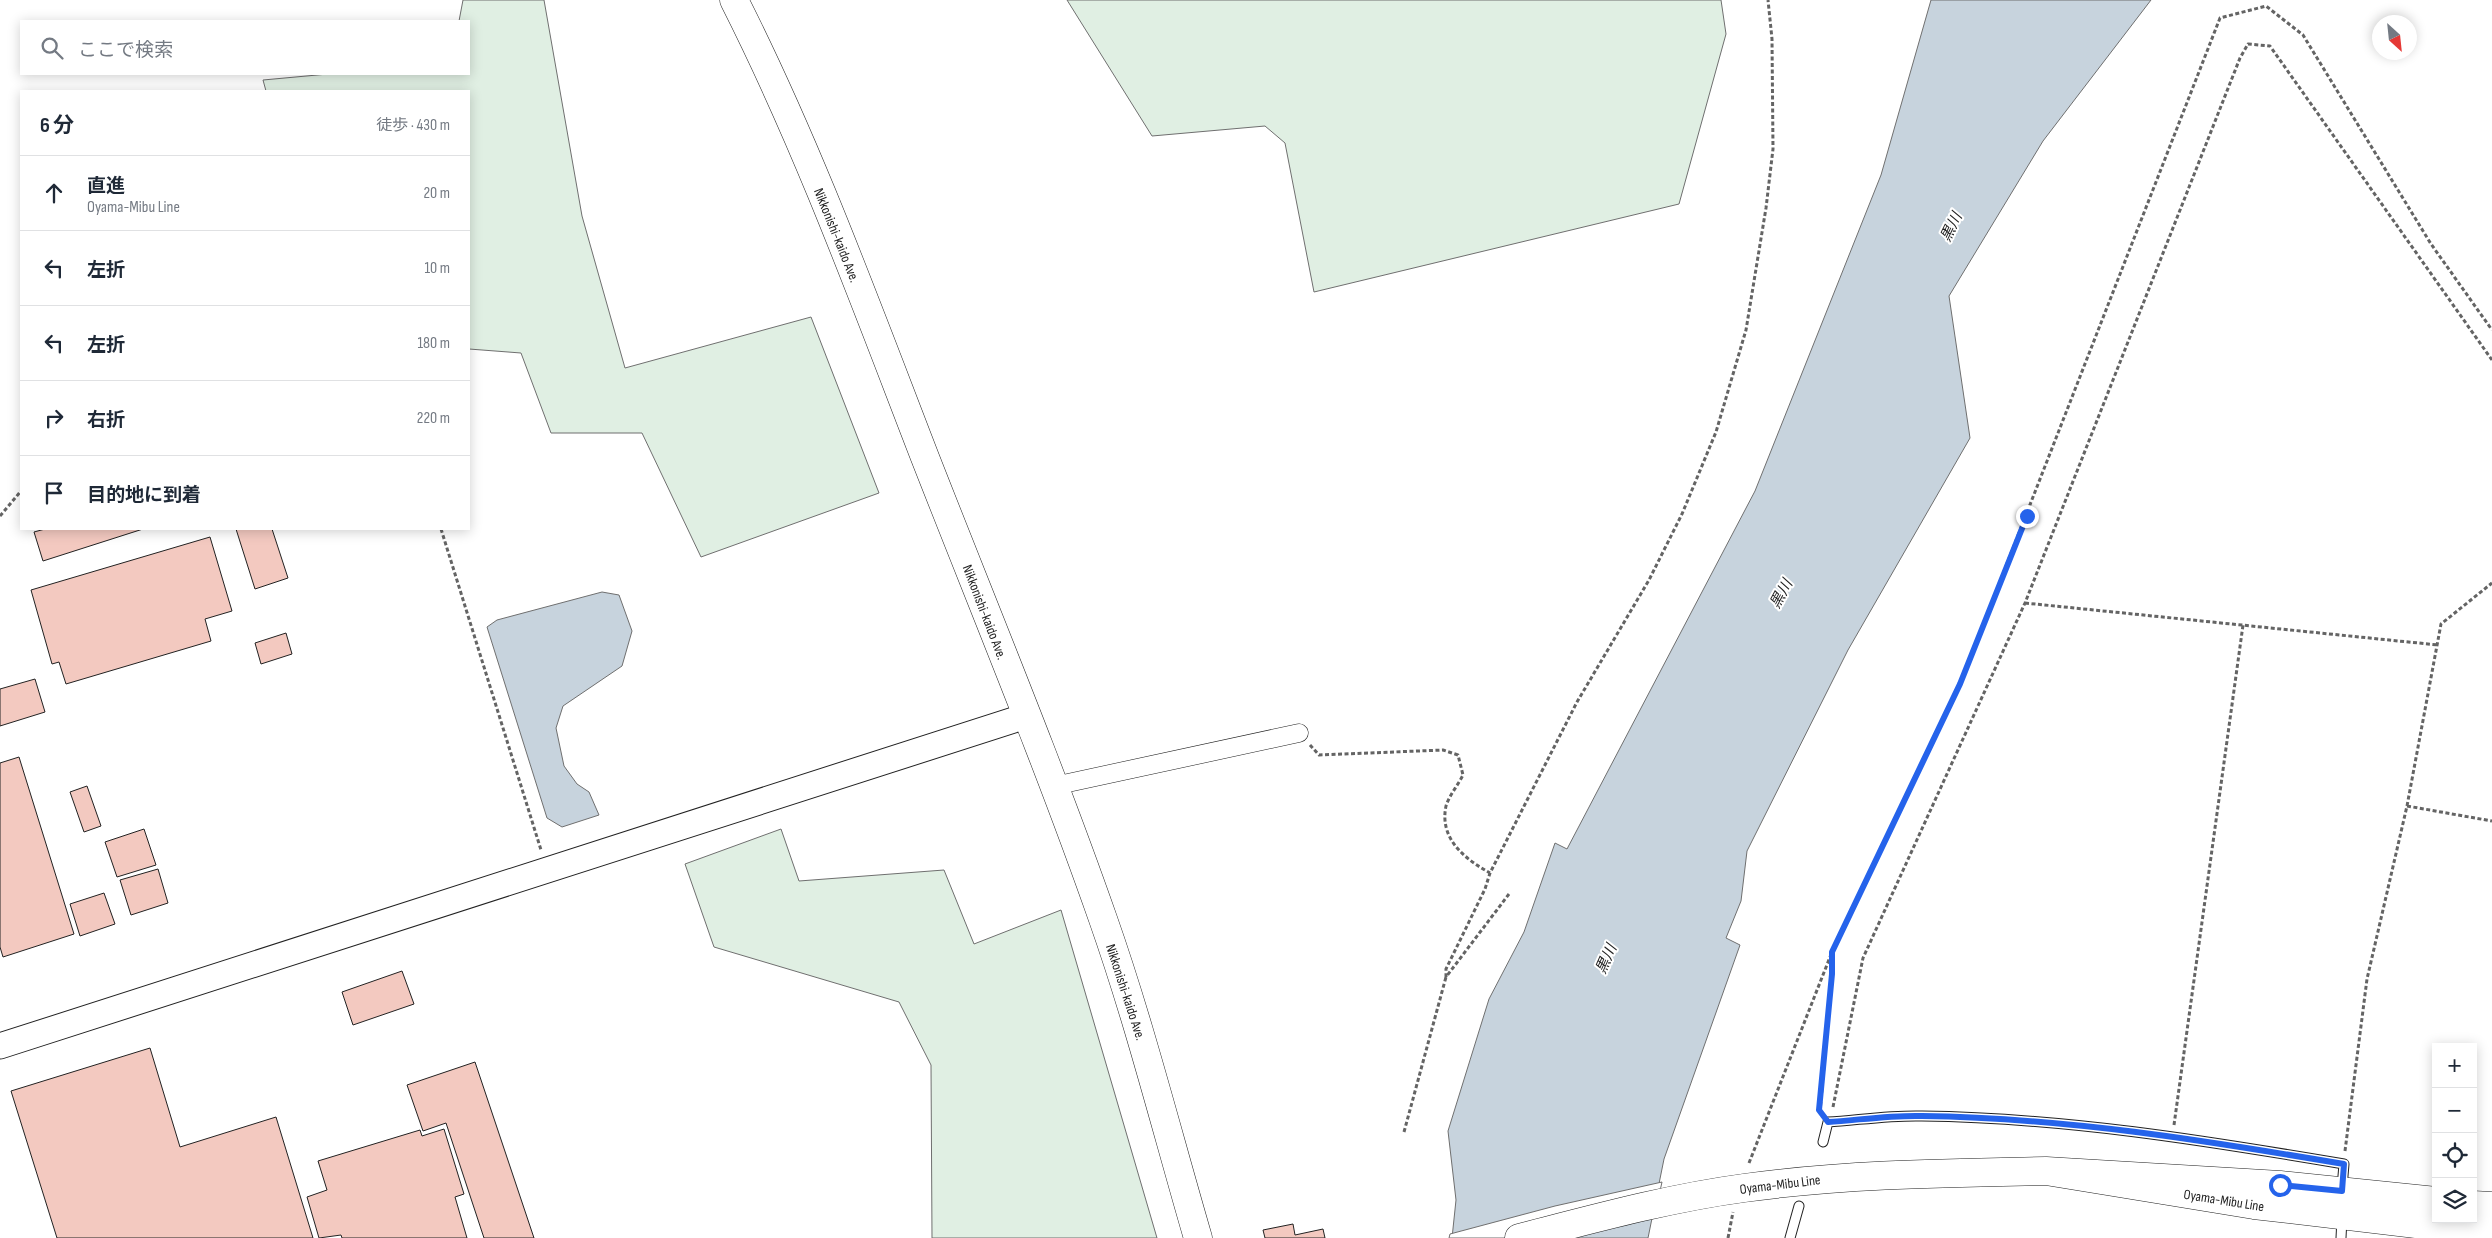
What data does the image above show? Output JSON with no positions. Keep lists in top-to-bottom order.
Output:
{
  "streets": {
    "main road": ["Nikkonishi-kaido Ave.", "Oyama-Mibu Line"]
  },
  "water": ["黒川"],
  "north": "bottom right",
  "page": {
    "search": "ここで検索",
    "heading": ["6 分", "徒歩 · 430 m"],
    "list": [
      ["直進", "Oyama-Mibu Line", "20 m"],
      ["左折", "10 m"],
      ["左折", "180 m"],
      ["右折", "220 m"],
      "目的地に到着"
    ],
    "map_buttons": ["+", "−"]
  }
}
